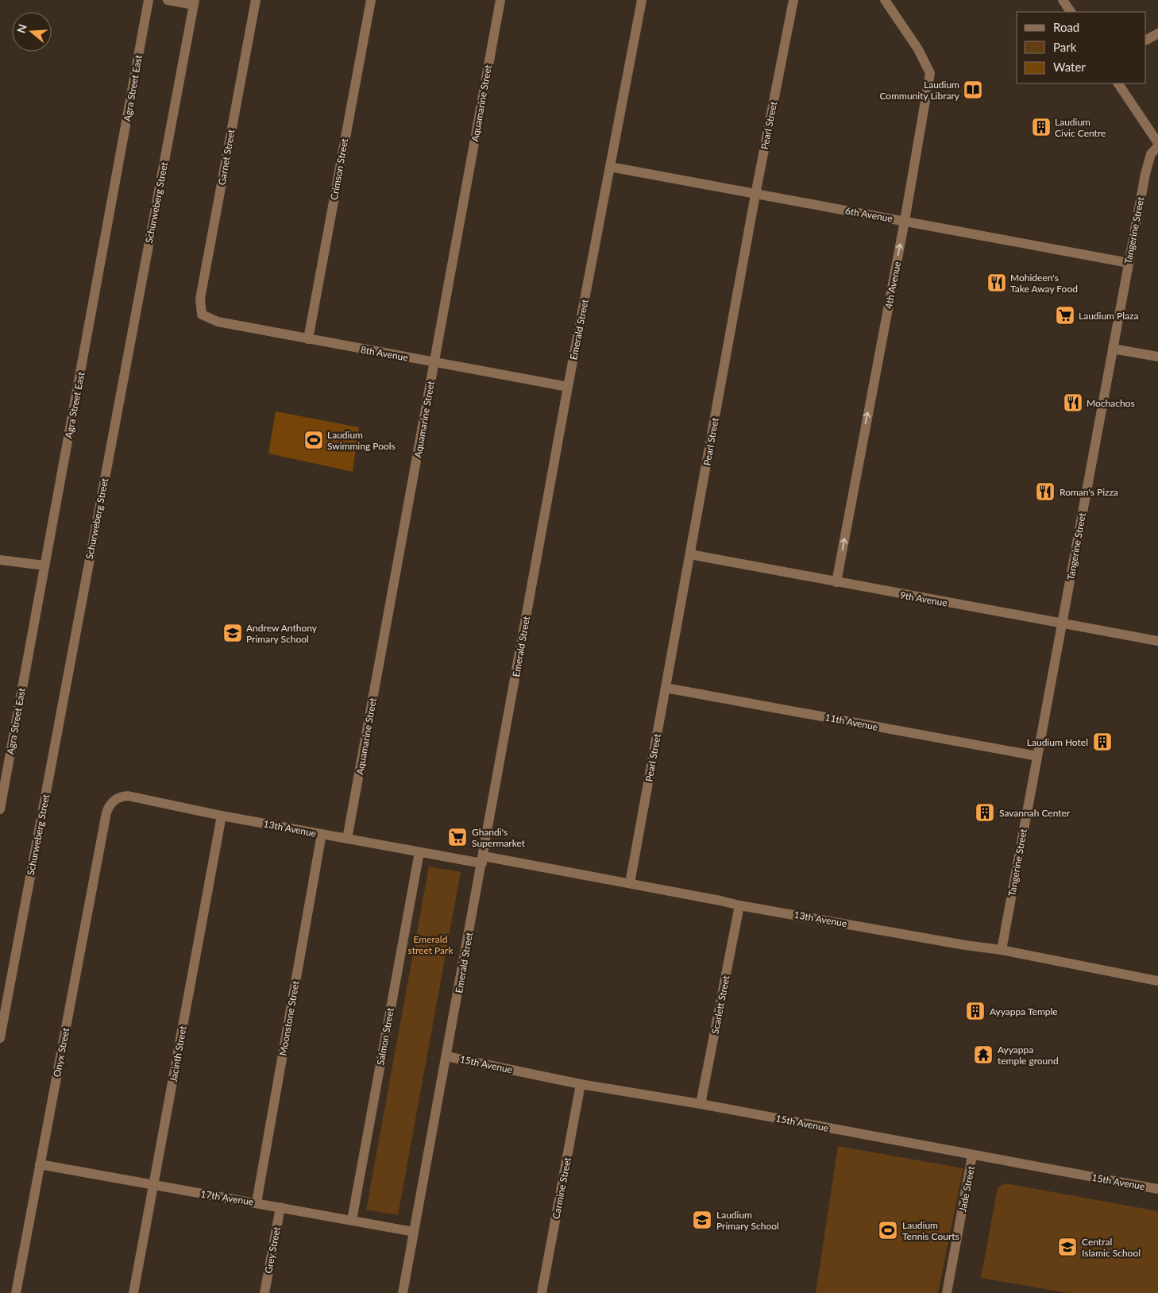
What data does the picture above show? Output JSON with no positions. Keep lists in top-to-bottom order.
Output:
{
  "streets": {
    "street": [
      "Agra Street East",
      "Aquamarine Street",
      "Pearl Street",
      "Garnet Street",
      "Crimson Street",
      "Schurweberg Street",
      "6th Avenue",
      "Tangerine Street",
      "4th Avenue",
      "Emerald Street",
      "8th Avenue",
      "9th Avenue",
      "11th Avenue",
      "13th Avenue",
      "Scarlett Street",
      "Moonstone Street",
      "Salmon Street",
      "Onyx Street",
      "Jacinth Street",
      "15th Avenue",
      "Carmine Street",
      "Jade Street",
      "17th Avenue",
      "Grey Street"
    ]
  },
  "crossings": [
    ["Aquamarine Street", "8th Avenue"],
    ["Aquamarine Street", "13th Avenue"],
    ["Pearl Street", "6th Avenue"],
    ["Pearl Street", "9th Avenue"],
    ["Pearl Street", "11th Avenue"],
    ["Pearl Street", "13th Avenue"],
    ["Garnet Street", "8th Avenue"],
    ["Crimson Street", "8th Avenue"],
    ["6th Avenue", "Tangerine Street"],
    ["6th Avenue", "4th Avenue"],
    ["6th Avenue", "Emerald Street"],
    ["Tangerine Street", "9th Avenue"],
    ["Tangerine Street", "11th Avenue"],
    ["Tangerine Street", "13th Avenue"],
    ["4th Avenue", "9th Avenue"],
    ["Emerald Street", "8th Avenue"],
    ["Emerald Street", "13th Avenue"],
    ["Emerald Street", "15th Avenue"],
    ["Emerald Street", "17th Avenue"],
    ["13th Avenue", "Scarlett Street"],
    ["13th Avenue", "Moonstone Street"],
    ["13th Avenue", "Salmon Street"],
    ["13th Avenue", "Onyx Street"],
    ["13th Avenue", "Jacinth Street"],
    ["Scarlett Street", "15th Avenue"],
    ["Moonstone Street", "17th Avenue"],
    ["Salmon Street", "17th Avenue"],
    ["Onyx Street", "17th Avenue"],
    ["Jacinth Street", "17th Avenue"],
    ["15th Avenue", "Carmine Street"],
    ["15th Avenue", "Jade Street"],
    ["17th Avenue", "Grey Street"]
  ],
  "one_way": ["4th Avenue"],
  "parks": ["Emerald street Park"],
  "places": {
    "library": ["Laudium Community Library"],
    "building": [
      "Laudium Civic Centre",
      "Laudium Hotel",
      "Savannah Center",
      "Ayyappa Temple"
    ],
    "restaurant": ["Mohideen's Take Away Food", "Mochachos", "Roman's Pizza"],
    "supermarket": ["Laudium Plaza", "Ghandi's Supermarket"],
    "sports": ["Laudium Swimming Pools", "Laudium Tennis Courts"],
    "school or university": ["Andrew Anthony Primary School", "Laudium Primary School", "Central Islamic School"],
    "temple": ["Ayyappa temple ground"]
  },
  "legend": ["Road", "Park", "Water"],
  "north": "left"
}
